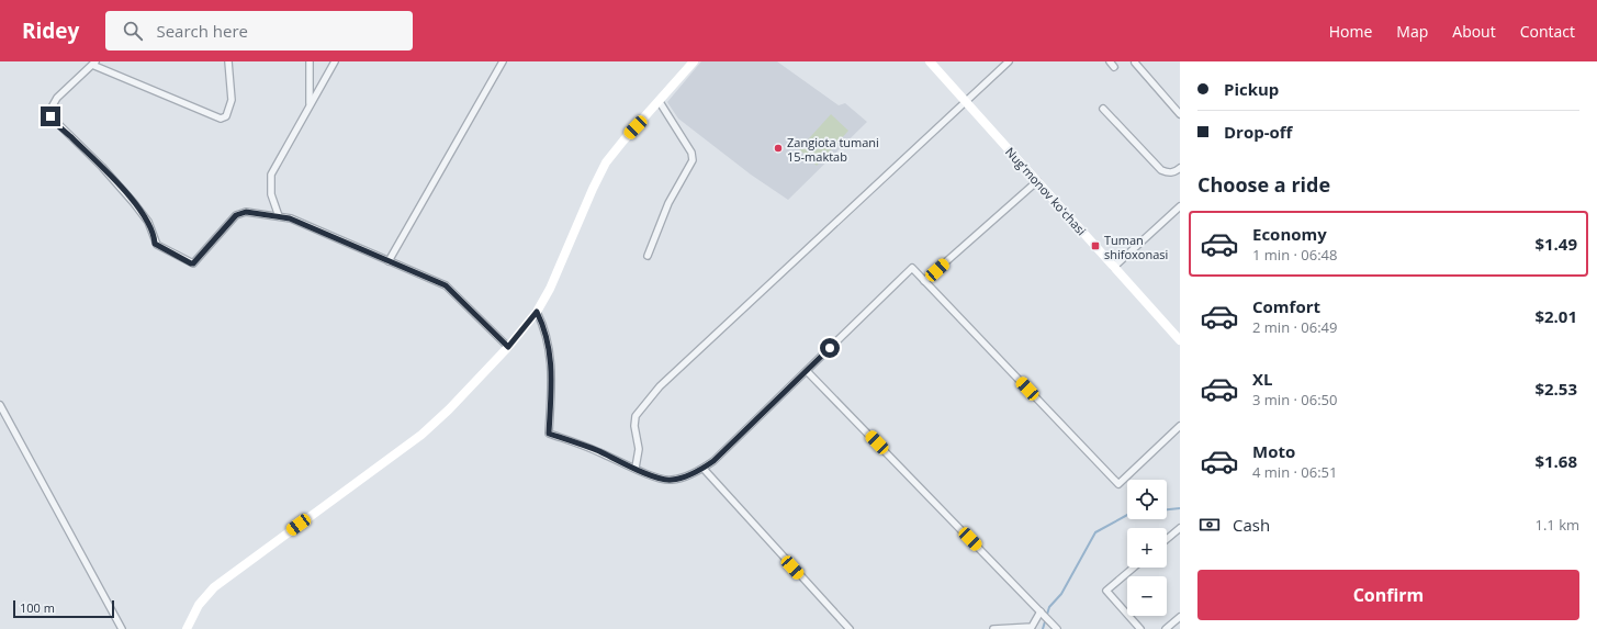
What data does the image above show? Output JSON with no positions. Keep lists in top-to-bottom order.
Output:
{
  "streets": {
    "street": ["Nugʻmonov koʻchasi"]
  },
  "places": {
    "other": ["Zangiota tumani 15-maktab"],
    "transit": ["Tuman shifoxonasi"]
  },
  "scale_bar": "100 m",
  "page": {
    "header": "Ridey",
    "search": "Search here",
    "nav": [
      "Home",
      "Map",
      "About",
      "Contact"
    ],
    "banner": ["Pickup", "Drop-off"],
    "heading": "Choose a ride",
    "list": [
      {
        "name": "Economy",
        "note": "1 min · 06:48",
        "value": "$1.49"
      },
      {
        "name": "Comfort",
        "note": "2 min · 06:49",
        "value": "$2.01"
      },
      {
        "name": "XL",
        "note": "3 min · 06:50",
        "value": "$2.53"
      },
      {
        "name": "Moto",
        "note": "4 min · 06:51",
        "value": "$1.68"
      }
    ],
    "map_buttons": ["+", "−"],
    "pay": ["Cash", "1.1 km"],
    "buttons": "Confirm",
    "scale": "100 m"
  }
}
